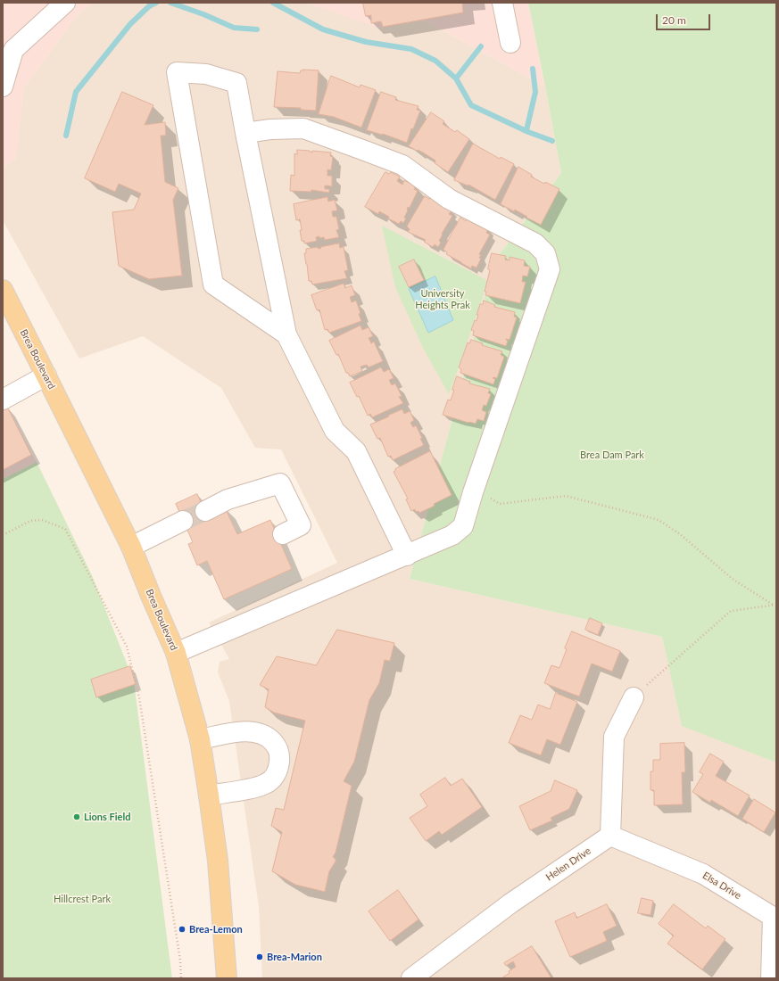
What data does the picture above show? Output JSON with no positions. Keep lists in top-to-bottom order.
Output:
{
  "streets": {
    "main road": ["Brea Boulevard"],
    "street": ["Helen Drive", "Elsa Drive"]
  },
  "crossings": [
    ["Helen Drive", "Elsa Drive"]
  ],
  "parks": ["University Heights Prak", "Brea Dam Park", "Hillcrest Park"],
  "places": ["Lions Field", "Brea-Lemon", "Brea-Marion"],
  "scale_bar": "20 m"
}
